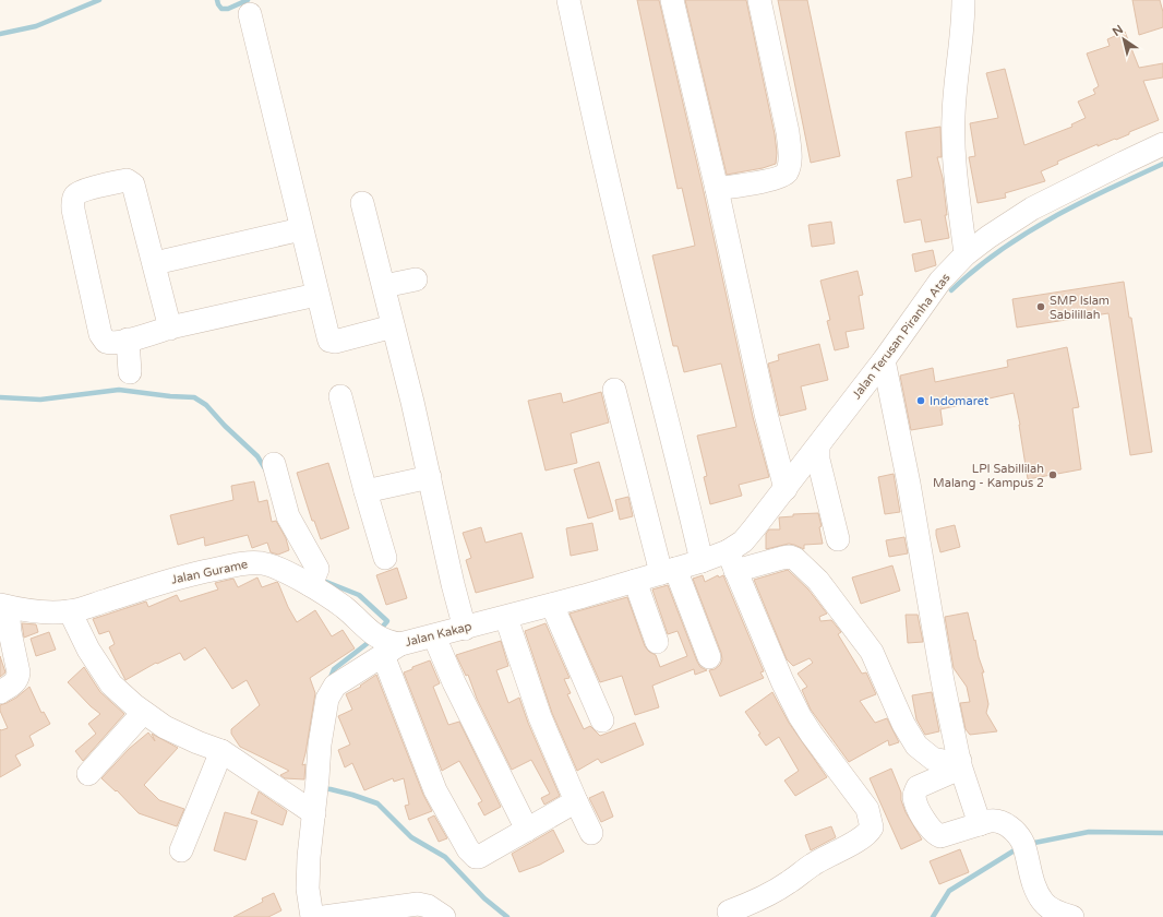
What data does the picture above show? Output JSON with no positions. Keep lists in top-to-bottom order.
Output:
{
  "streets": {
    "street": ["Jalan Terusan Piranha Atas", "Jalan Gurame", "Jalan Kakap"]
  },
  "crossings": [
    ["Jalan Terusan Piranha Atas", "Jalan Kakap"],
    ["Jalan Gurame", "Jalan Kakap"]
  ],
  "places": ["SMP Islam Sabilillah", "Indomaret", "LPI Sabillilah Malang - Kampus 2"],
  "north": "top left"
}
